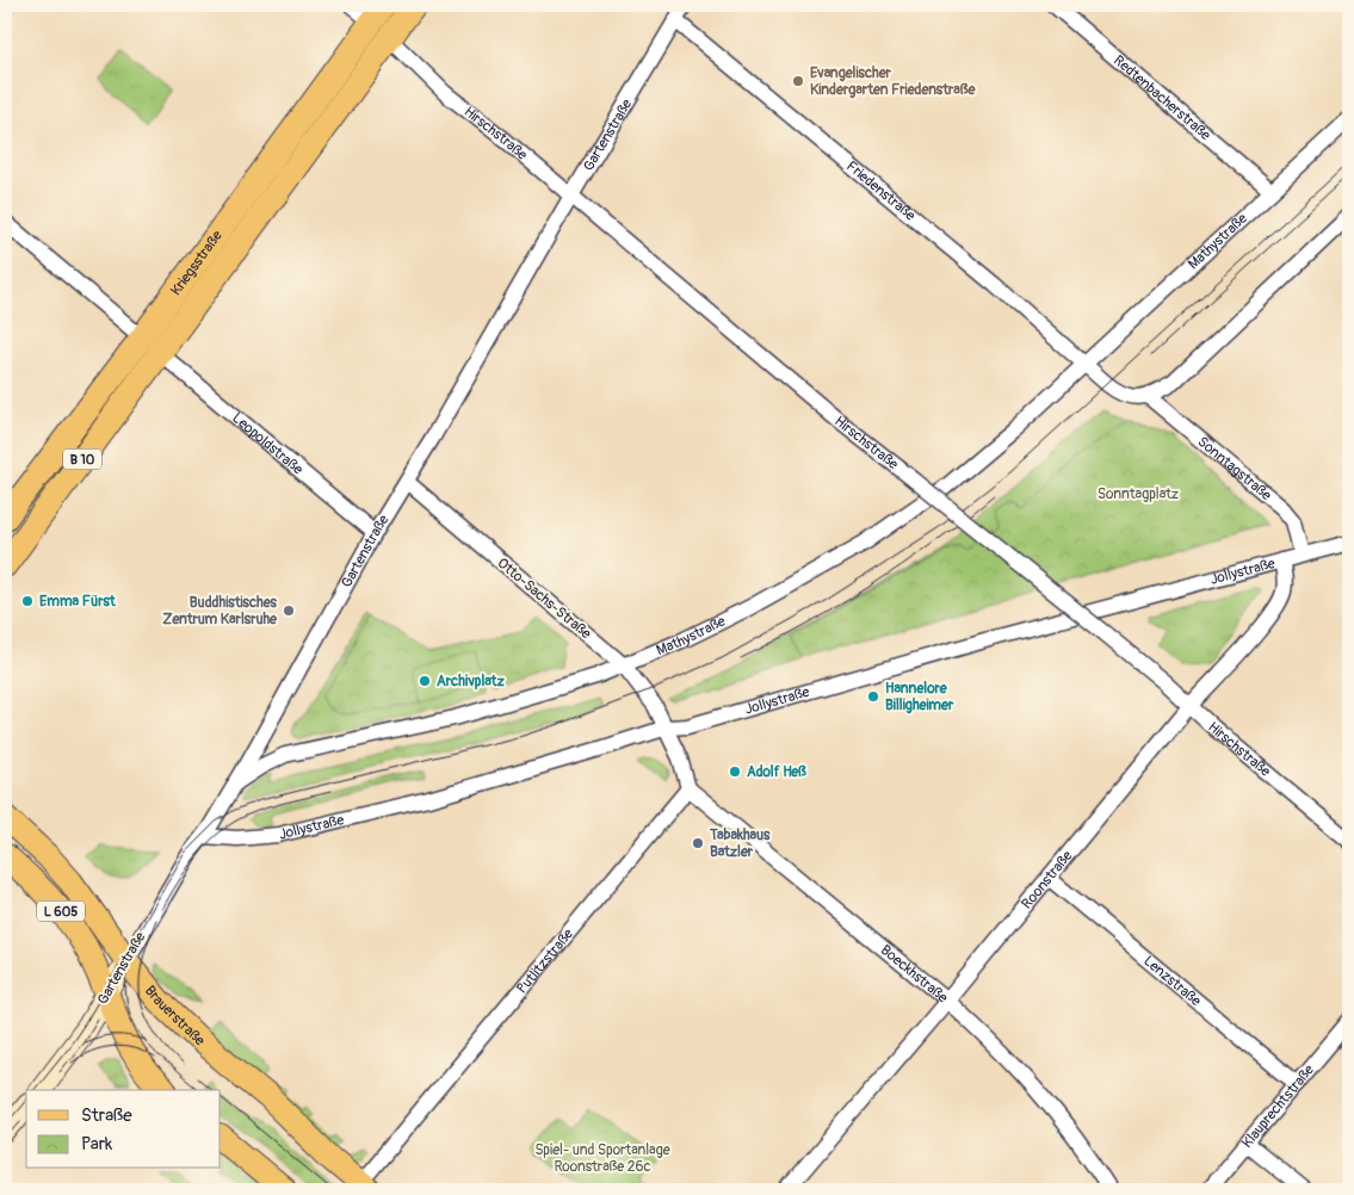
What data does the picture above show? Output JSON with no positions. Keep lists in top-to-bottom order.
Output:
{
  "streets": {
    "main road": [
      "Kriegsstraße",
      "B 10",
      "L 605",
      "Brauerstraße"
    ],
    "street": [
      "Redtenbacherstraße",
      "Hirschstraße",
      "Gartenstraße",
      "Friedenstraße",
      "Mathystraße",
      "Leopoldstraße",
      "Sonntagstraße",
      "Jollystraße",
      "Otto-Sachs-Straße",
      "Roonstraße",
      "Putlitzstraße",
      "Boeckhstraße",
      "Lenzstraße",
      "Klauprechtstraße"
    ]
  },
  "crossings": [
    ["Redtenbacherstraße", "Mathystraße"],
    ["Hirschstraße", "Gartenstraße"],
    ["Hirschstraße", "Kriegsstraße"],
    ["Hirschstraße", "B 10"],
    ["Hirschstraße", "Roonstraße"],
    ["Gartenstraße", "Friedenstraße"],
    ["Gartenstraße", "Mathystraße"],
    ["Gartenstraße", "Leopoldstraße"],
    ["Gartenstraße", "Jollystraße"],
    ["Gartenstraße", "Otto-Sachs-Straße"],
    ["Gartenstraße", "L 605"],
    ["Gartenstraße", "Brauerstraße"],
    ["Friedenstraße", "Mathystraße"],
    ["Mathystraße", "Otto-Sachs-Straße"],
    ["Kriegsstraße", "Leopoldstraße"],
    ["Kriegsstraße", "B 10"],
    ["Sonntagstraße", "Jollystraße"],
    ["Jollystraße", "Otto-Sachs-Straße"],
    ["Jollystraße", "Roonstraße"],
    ["Roonstraße", "Boeckhstraße"],
    ["Roonstraße", "Lenzstraße"],
    ["Putlitzstraße", "Boeckhstraße"],
    ["Putlitzstraße", "Brauerstraße"],
    ["Lenzstraße", "Klauprechtstraße"]
  ],
  "parks": ["Sonntagplatz", "Spiel- und Sportanlage Roonstraße 26c"],
  "places": [
    "Evangelischer Kindergarten Friedenstraße",
    "Emma Fürst",
    "Buddhistisches Zentrum Karlsruhe",
    "Archivplatz",
    "Hannelore Billigheimer",
    "Adolf Heß",
    "Tabakhaus Batzler"
  ],
  "legend": ["Straße", "Park"]
}
